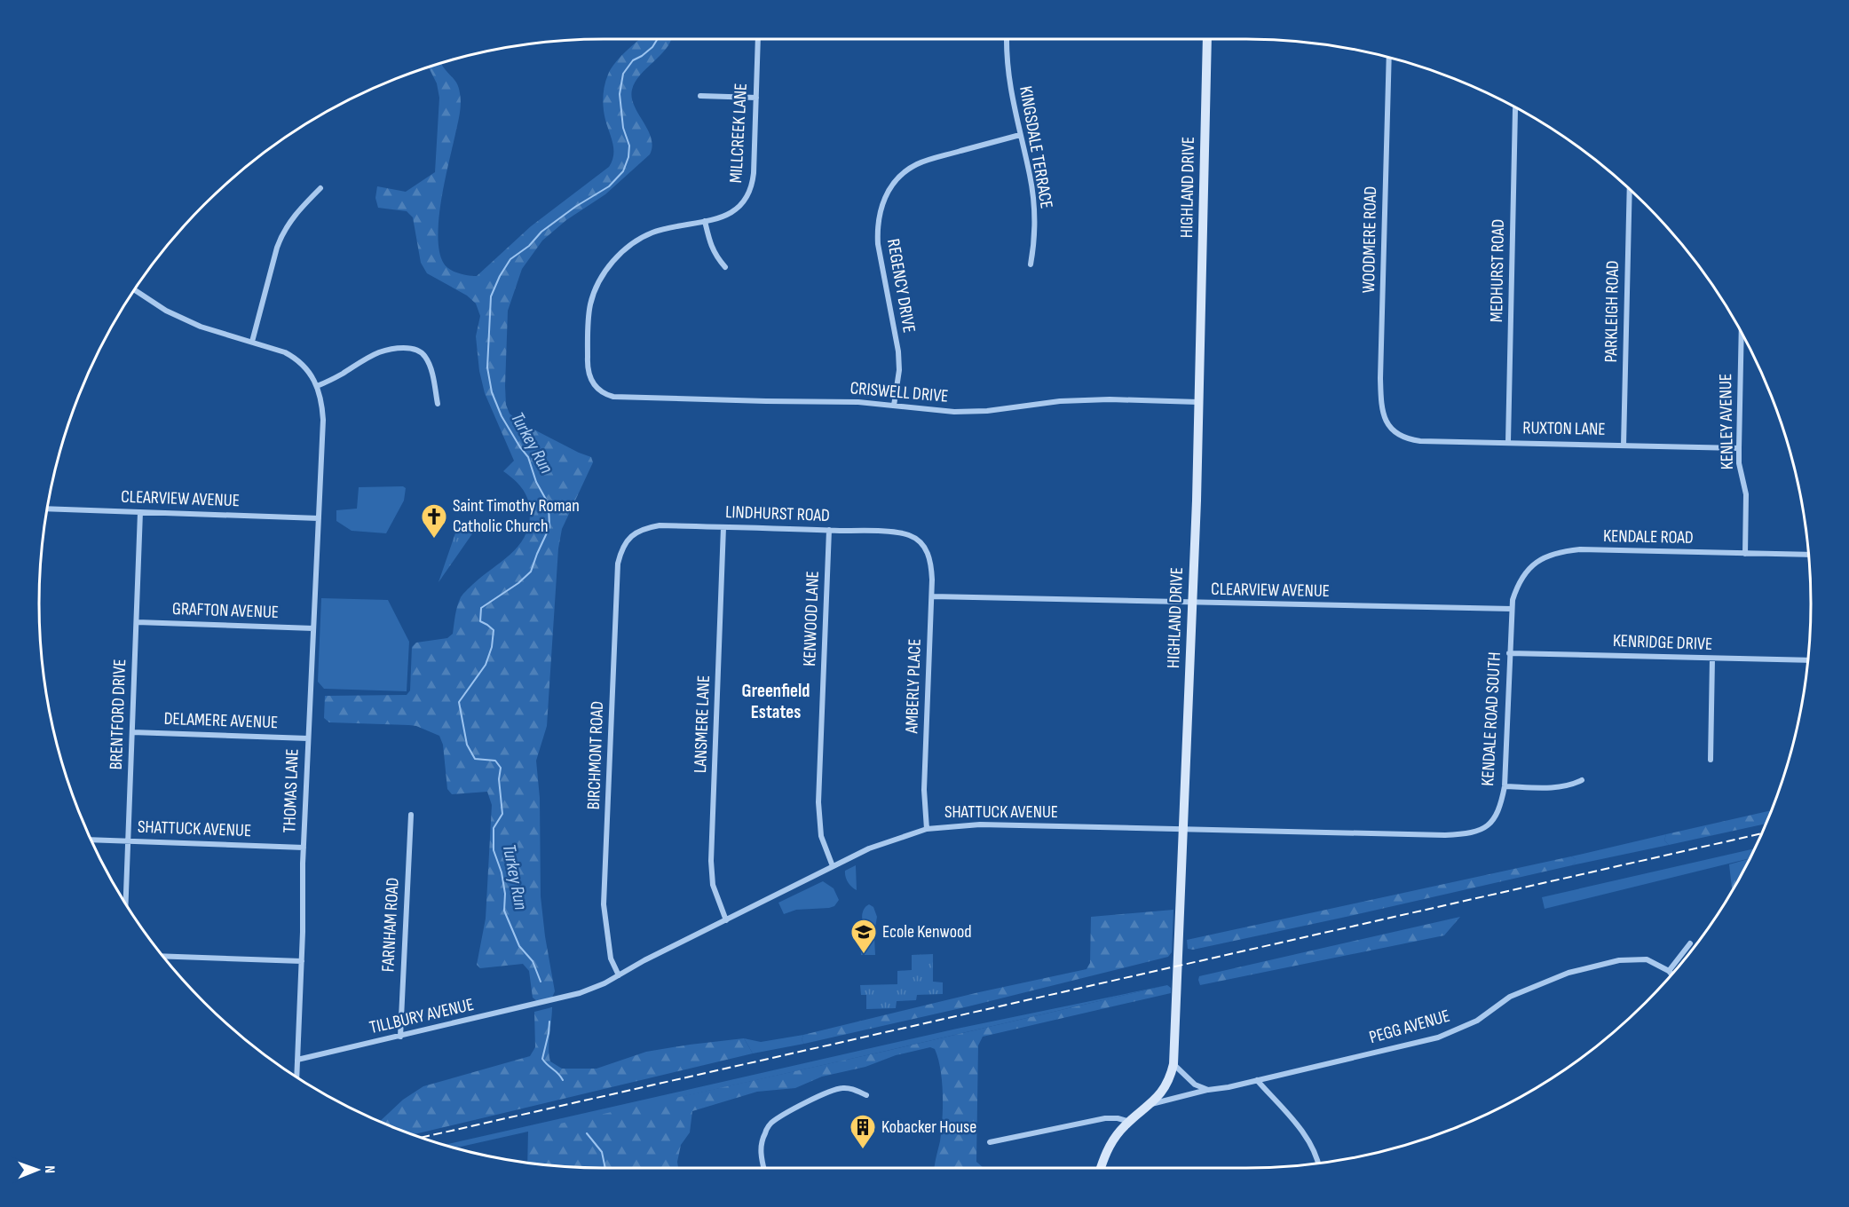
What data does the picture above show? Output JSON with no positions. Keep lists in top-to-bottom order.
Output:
{
  "streets": {
    "street": [
      "MILLCREEK LANE",
      "KINGSDALE TERRACE",
      "HIGHLAND DRIVE",
      "WOODMERE ROAD",
      "MEDHURST ROAD",
      "REGENCY DRIVE",
      "PARKLEIGH ROAD",
      "CRISWELL DRIVE",
      "KENLEY AVENUE",
      "RUXTON LANE",
      "CLEARVIEW AVENUE",
      "LINDHURST ROAD",
      "KENDALE ROAD",
      "GRAFTON AVENUE",
      "KENWOOD LANE",
      "KENRIDGE DRIVE",
      "AMBERLY PLACE",
      "BRENTFORD DRIVE",
      "KENDALE ROAD SOUTH",
      "DELAMERE AVENUE",
      "LANSMERE LANE",
      "BIRCHMONT ROAD",
      "THOMAS LANE",
      "SHATTUCK AVENUE",
      "FARNHAM ROAD",
      "TILLBURY AVENUE",
      "PEGG AVENUE"
    ]
  },
  "crossings": [
    ["MILLCREEK LANE", "CRISWELL DRIVE"],
    ["KINGSDALE TERRACE", "REGENCY DRIVE"],
    ["HIGHLAND DRIVE", "CRISWELL DRIVE"],
    ["HIGHLAND DRIVE", "CLEARVIEW AVENUE"],
    ["HIGHLAND DRIVE", "SHATTUCK AVENUE"],
    ["HIGHLAND DRIVE", "PEGG AVENUE"],
    ["WOODMERE ROAD", "RUXTON LANE"],
    ["MEDHURST ROAD", "RUXTON LANE"],
    ["REGENCY DRIVE", "CRISWELL DRIVE"],
    ["PARKLEIGH ROAD", "RUXTON LANE"],
    ["KENLEY AVENUE", "RUXTON LANE"],
    ["KENLEY AVENUE", "KENDALE ROAD"],
    ["CLEARVIEW AVENUE", "KENDALE ROAD"],
    ["CLEARVIEW AVENUE", "AMBERLY PLACE"],
    ["CLEARVIEW AVENUE", "BRENTFORD DRIVE"],
    ["CLEARVIEW AVENUE", "KENDALE ROAD SOUTH"],
    ["CLEARVIEW AVENUE", "THOMAS LANE"],
    ["LINDHURST ROAD", "KENWOOD LANE"],
    ["LINDHURST ROAD", "AMBERLY PLACE"],
    ["LINDHURST ROAD", "LANSMERE LANE"],
    ["LINDHURST ROAD", "BIRCHMONT ROAD"],
    ["KENDALE ROAD", "KENDALE ROAD SOUTH"],
    ["GRAFTON AVENUE", "BRENTFORD DRIVE"],
    ["GRAFTON AVENUE", "THOMAS LANE"],
    ["KENWOOD LANE", "SHATTUCK AVENUE"],
    ["KENRIDGE DRIVE", "KENDALE ROAD SOUTH"],
    ["AMBERLY PLACE", "SHATTUCK AVENUE"],
    ["BRENTFORD DRIVE", "DELAMERE AVENUE"],
    ["BRENTFORD DRIVE", "SHATTUCK AVENUE"],
    ["KENDALE ROAD SOUTH", "SHATTUCK AVENUE"],
    ["DELAMERE AVENUE", "THOMAS LANE"],
    ["LANSMERE LANE", "SHATTUCK AVENUE"],
    ["BIRCHMONT ROAD", "SHATTUCK AVENUE"],
    ["THOMAS LANE", "SHATTUCK AVENUE"],
    ["THOMAS LANE", "TILLBURY AVENUE"],
    ["SHATTUCK AVENUE", "TILLBURY AVENUE"],
    ["FARNHAM ROAD", "TILLBURY AVENUE"]
  ],
  "districts": ["Greenfield Estates"],
  "water": ["Turkey Run"],
  "places": {
    "church": ["Saint Timothy Roman Catholic Church"],
    "school or university": ["Ecole Kenwood"],
    "building": ["Kobacker House"]
  },
  "north": "right"
}
